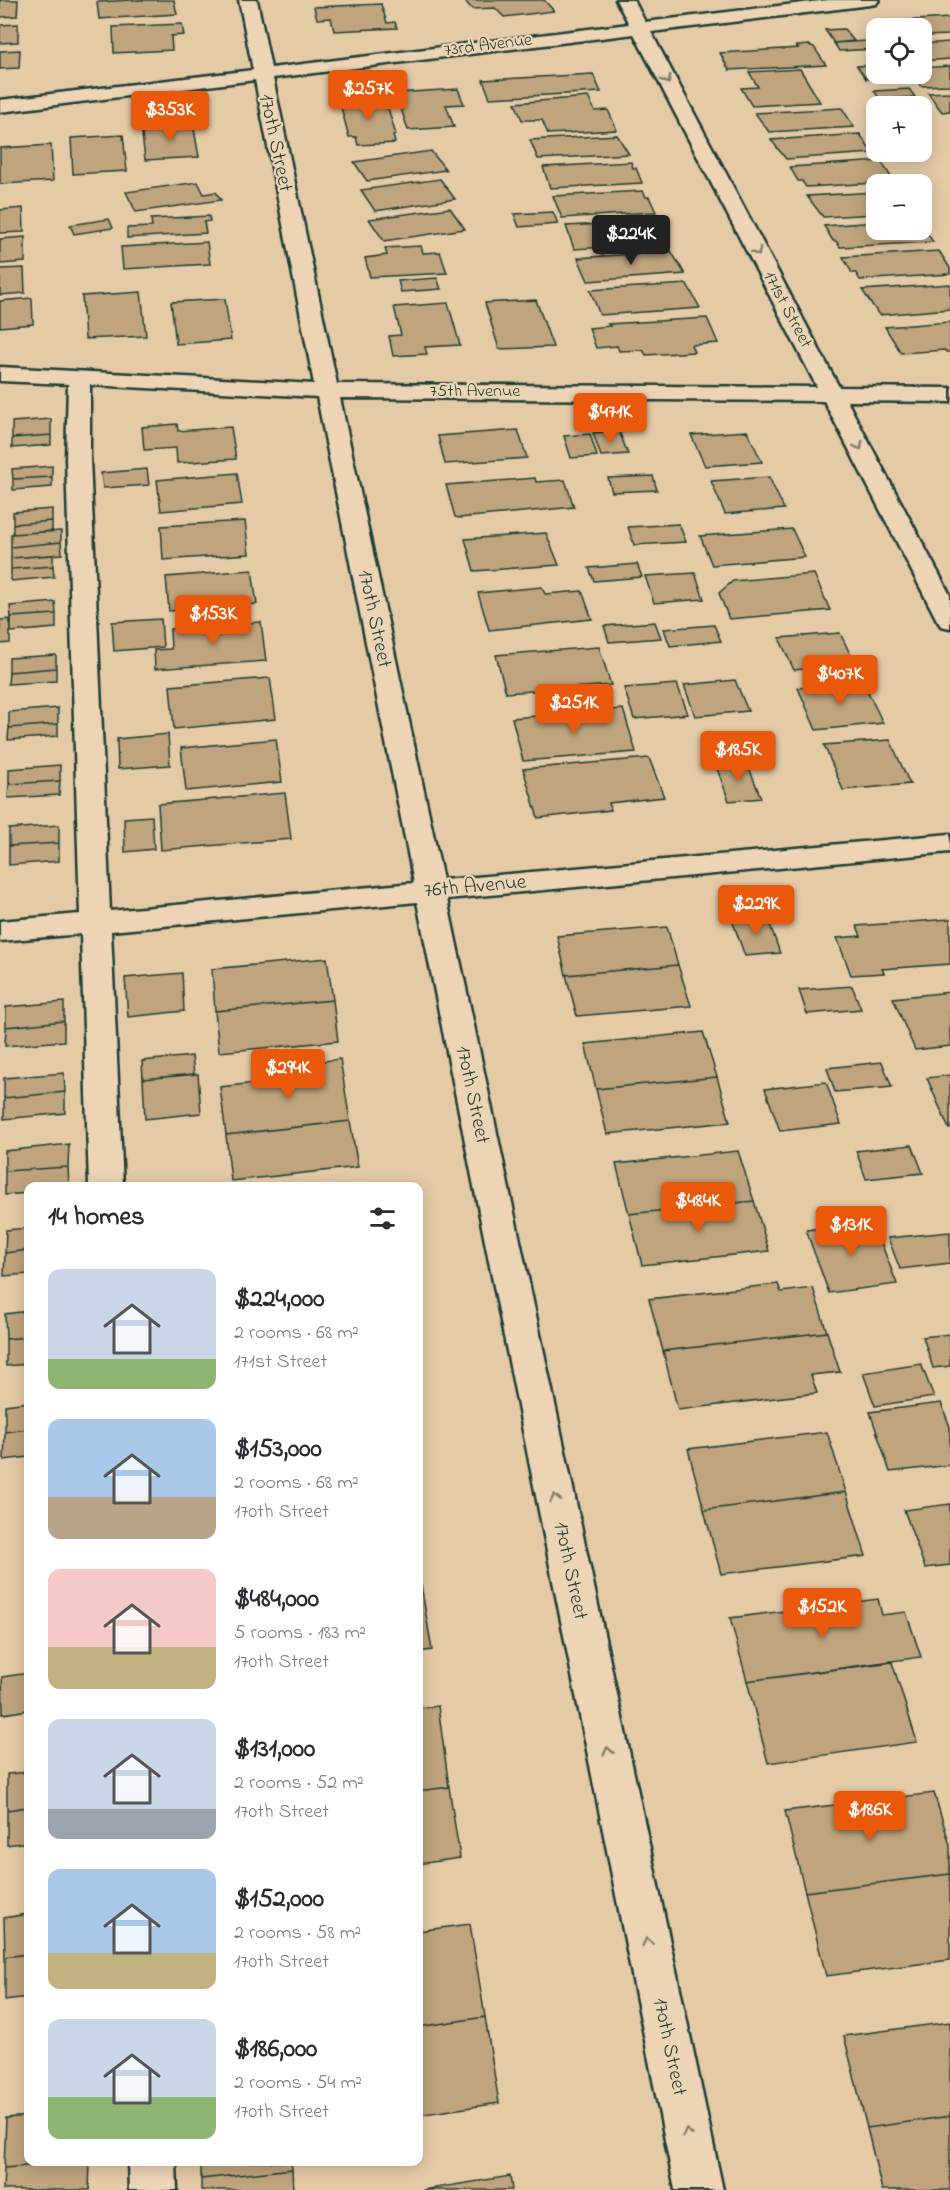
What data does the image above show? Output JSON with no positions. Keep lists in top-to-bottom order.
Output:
{
  "streets": {
    "street": [
      "73rd Avenue",
      "170th Street",
      "171st Street",
      "75th Avenue",
      "76th Avenue"
    ]
  },
  "crossings": [
    ["73rd Avenue", "170th Street"],
    ["73rd Avenue", "171st Street"],
    ["170th Street", "75th Avenue"],
    ["170th Street", "76th Avenue"],
    ["171st Street", "75th Avenue"]
  ],
  "one_way": ["170th Street", "171st Street"],
  "page": {
    "map_buttons": ["+", "−"],
    "price": [
      "$257K",
      "$353K",
      "$224K",
      "$471K",
      "$153K",
      "$407K",
      "$251K",
      "$185K",
      "$229K",
      "$294K",
      "$484K",
      "$131K",
      "$152K",
      "$186K"
    ],
    "heading": "14 homes",
    "list": [
      {
        "name": "$224,000",
        "note": "2 rooms · 68 m² · 171st Street"
      },
      {
        "name": "$153,000",
        "note": "2 rooms · 68 m² · 170th Street"
      },
      {
        "name": "$484,000",
        "note": "5 rooms · 183 m² · 170th Street"
      },
      {
        "name": "$131,000",
        "note": "2 rooms · 52 m² · 170th Street"
      },
      {
        "name": "$152,000",
        "note": "2 rooms · 58 m² · 170th Street"
      },
      {
        "name": "$186,000",
        "note": "2 rooms · 54 m² · 170th Street"
      }
    ]
  }
}
